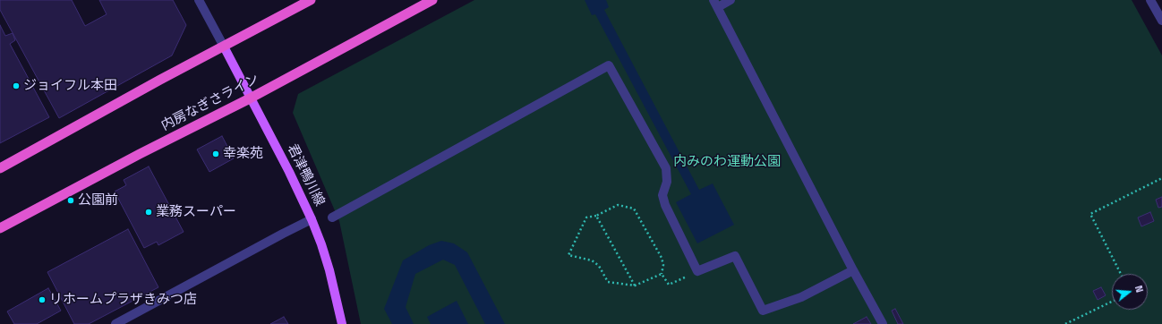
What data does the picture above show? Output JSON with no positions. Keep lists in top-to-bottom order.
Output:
{
  "streets": {
    "highway": ["内房なぎさライン"],
    "main road": ["君津鴨川線"]
  },
  "crossings": [
    ["内房なぎさライン", "君津鴨川線"]
  ],
  "parks": ["内みのわ運動公園"],
  "places": [
    "ジョイフル本田",
    "幸楽苑",
    "公園前",
    "業務スーパー",
    "リホームプラザきみつ店"
  ],
  "north": "right"
}
